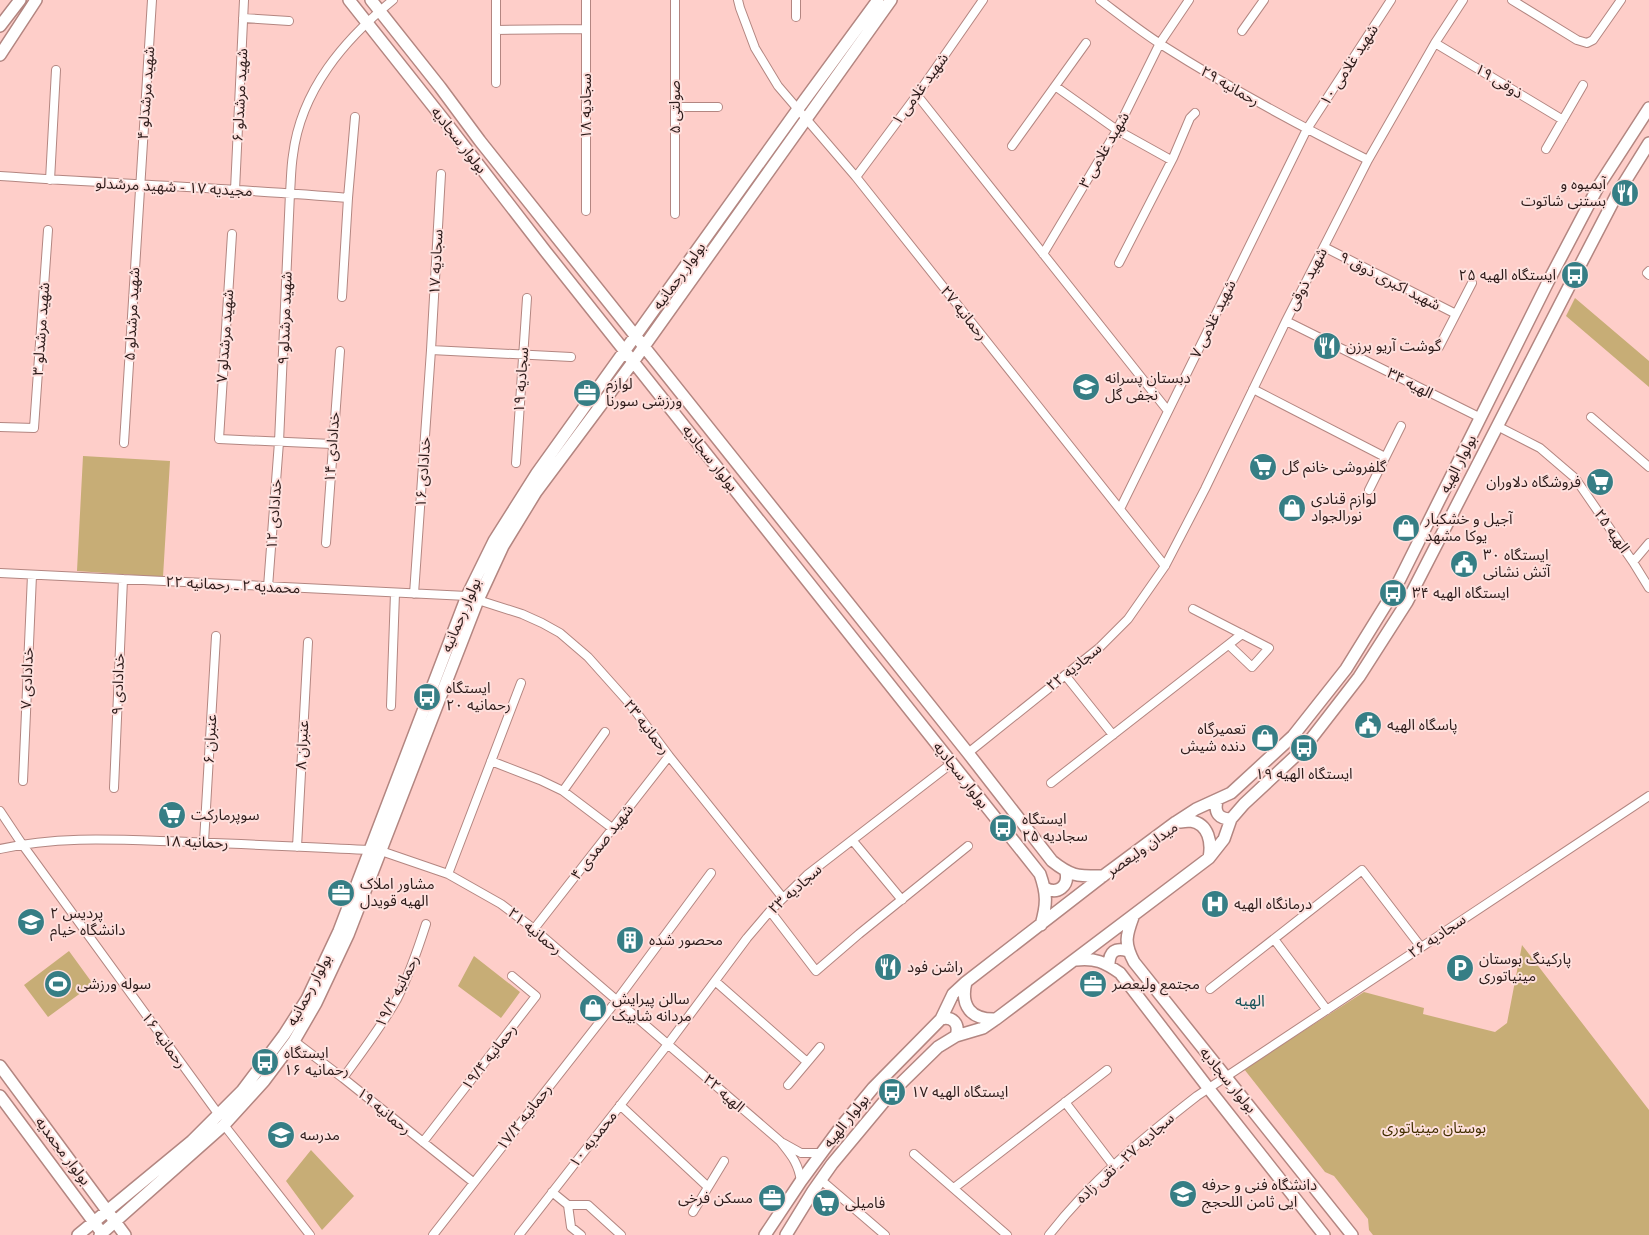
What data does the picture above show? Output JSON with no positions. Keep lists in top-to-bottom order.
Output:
{
  "streets": {
    "main road": [
      "بولوار سجادیه",
      "بولوار رحمانیه",
      "بولوار الهیه",
      "میدان ولیعصر",
      "بولوار محمدیه"
    ],
    "street": [
      "شهید غلامی ۱۰",
      "ذوقی ۱۹",
      "رحمانیه ۲۹",
      "شهید غلامی ۱",
      "شهید مرشدلو ۴",
      "شهید مرشدلو ۶",
      "سجادیه ۱۸",
      "صولتی ۵",
      "شهید غلامی ۳",
      "مجیدیه ۱۷ - شهید مرشدلو",
      "سجادیه ۱۷",
      "شهید ذوقی",
      "شهید اکبری ذوق ۹",
      "رحمانیه ۲۷",
      "شهید مرشدلو ۵",
      "شهید مرشدلو ۹",
      "شهید غلامی ۷",
      "شهید مرشدلو ۳",
      "شهید مرشدلو ۷",
      "سجادیه ۱۹",
      "الهیه ۳۴",
      "خدادادی ۱۴",
      "خدادادی ۱۶",
      "خدادادی ۱۲",
      "الهیه ۲۵",
      "محمدیه ۲ ـ رحمانیه ۲۲",
      "سجادیه ۲۲",
      "خدادادی ۷",
      "خدادادی ۹",
      "رحمانیه ۲۳",
      "عنبران ۶",
      "عنبران ۸",
      "رحمانیه ۱۸",
      "شهید صمدی ۴",
      "سجادیه ۲۳",
      "رحمانیه ۲۱",
      "سجادیه ۲۶",
      "رحمانیه ۱۹/۲",
      "رحمانیه ۱۶",
      "رحمانیه ۱۹/۴",
      "الهیه ۲۲",
      "رحمانیه ۱۹",
      "رحمانیه ۱۷/۲",
      "محمدیه ۱۰",
      "سجادیه ۲۷ ـ تقی زاده"
    ]
  },
  "crossings": [
    ["شهید غلامی ۱۰", "رحمانیه ۲۹"],
    ["شهید غلامی ۱۰", "شهید غلامی ۷"],
    ["ذوقی ۱۹", "شهید ذوقی"],
    ["رحمانیه ۲۹", "شهید غلامی ۳"],
    ["رحمانیه ۲۹", "شهید ذوقی"],
    ["رحمانیه ۲۹", "شهید غلامی ۷"],
    ["شهید غلامی ۱", "رحمانیه ۲۷"],
    ["شهید مرشدلو ۴", "مجیدیه ۱۷ - شهید مرشدلو"],
    ["شهید مرشدلو ۴", "شهید مرشدلو ۵"],
    ["شهید مرشدلو ۶", "مجیدیه ۱۷ - شهید مرشدلو"],
    ["بولوار سجادیه", "بولوار رحمانیه"],
    ["بولوار سجادیه", "شهید مرشدلو ۹"],
    ["بولوار سجادیه", "سجادیه ۲۲"],
    ["بولوار سجادیه", "میدان ولیعصر"],
    ["بولوار سجادیه", "سجادیه ۲۳"],
    ["بولوار سجادیه", "سجادیه ۲۶"],
    ["بولوار سجادیه", "سجادیه ۲۷ ـ تقی زاده"],
    ["مجیدیه ۱۷ - شهید مرشدلو", "شهید مرشدلو ۵"],
    ["مجیدیه ۱۷ - شهید مرشدلو", "شهید مرشدلو ۹"],
    ["سجادیه ۱۷", "خدادادی ۱۶"],
    ["بولوار رحمانیه", "رحمانیه ۲۷"],
    ["بولوار رحمانیه", "محمدیه ۲ ـ رحمانیه ۲۲"],
    ["بولوار رحمانیه", "رحمانیه ۲۳"],
    ["بولوار رحمانیه", "رحمانیه ۱۸"],
    ["بولوار رحمانیه", "رحمانیه ۲۱"],
    ["بولوار رحمانیه", "رحمانیه ۱۶"],
    ["بولوار رحمانیه", "رحمانیه ۱۹"],
    ["بولوار رحمانیه", "بولوار محمدیه"],
    ["شهید ذوقی", "شهید اکبری ذوق ۹"],
    ["شهید ذوقی", "رحمانیه ۲۷"],
    ["شهید ذوقی", "الهیه ۳۴"],
    ["شهید ذوقی", "سجادیه ۲۲"],
    ["رحمانیه ۲۷", "شهید غلامی ۷"],
    ["رحمانیه ۲۷", "سجادیه ۲۲"],
    ["شهید مرشدلو ۹", "شهید مرشدلو ۷"],
    ["شهید مرشدلو ۹", "خدادادی ۱۲"],
    ["شهید مرشدلو ۷", "خدادادی ۱۲"],
    ["الهیه ۳۴", "بولوار الهیه"],
    ["بولوار الهیه", "الهیه ۲۵"],
    ["بولوار الهیه", "میدان ولیعصر"],
    ["خدادادی ۱۶", "محمدیه ۲ ـ رحمانیه ۲۲"],
    ["خدادادی ۱۲", "محمدیه ۲ ـ رحمانیه ۲۲"],
    ["محمدیه ۲ ـ رحمانیه ۲۲", "خدادادی ۷"],
    ["محمدیه ۲ ـ رحمانیه ۲۲", "خدادادی ۹"],
    ["محمدیه ۲ ـ رحمانیه ۲۲", "رحمانیه ۲۳"],
    ["رحمانیه ۲۳", "شهید صمدی ۴"],
    ["رحمانیه ۲۳", "سجادیه ۲۳"],
    ["عنبران ۶", "رحمانیه ۱۸"],
    ["عنبران ۸", "رحمانیه ۱۸"],
    ["رحمانیه ۱۸", "رحمانیه ۲۱"],
    ["رحمانیه ۱۸", "رحمانیه ۱۶"],
    ["شهید صمدی ۴", "رحمانیه ۲۱"],
    ["سجادیه ۲۳", "رحمانیه ۲۱"],
    ["سجادیه ۲۳", "الهیه ۲۲"],
    ["سجادیه ۲۳", "محمدیه ۱۰"],
    ["رحمانیه ۲۱", "الهیه ۲۲"],
    ["رحمانیه ۲۱", "رحمانیه ۱۷/۲"],
    ["رحمانیه ۲۱", "محمدیه ۱۰"],
    ["سجادیه ۲۶", "سجادیه ۲۷ ـ تقی زاده"],
    ["رحمانیه ۱۹/۲", "رحمانیه ۱۹"],
    ["رحمانیه ۱۹/۴", "رحمانیه ۱۹"],
    ["الهیه ۲۲", "محمدیه ۱۰"],
    ["رحمانیه ۱۹", "رحمانیه ۱۷/۲"]
  ],
  "districts": ["الهیه"],
  "parks": ["بوستان مینیاتوری"],
  "places": {
    "restaurant": ["آبمیوه و بستنی شاتوت", "گوشت آریو برزن", "راشن فود"],
    "bus stop": [
      "ایستگاه الهیه ۲۵",
      "ایستگاه الهیه ۳۴",
      "ایستگاه رحمانیه ۲۰",
      "ایستگاه الهیه ۱۹",
      "ایستگاه سجادیه ۲۵",
      "ایستگاه رحمانیه ۱۶",
      "ایستگاه الهیه ۱۷"
    ],
    "school or university": [
      "دبستان پسرانه نجفی گل",
      "پردیس ۲ دانشگاه خیام",
      "مدرسه",
      "دانشگاه فنی و حرفه ایی ثامن اللحجج"
    ],
    "office": [
      "لوازم ورزشی سورنا",
      "مشاور املاک الهیه قویدل",
      "مجتمع ولیعصر",
      "مسکن فرخی"
    ],
    "supermarket": [
      "گلفروشی خانم گل",
      "فروشگاه دلاوران",
      "سوپرمارکت",
      "فامیلی"
    ],
    "shop": [
      "لوازم قنادی نورالجواد",
      "آجیل و خشکبار یوکا مشهد",
      "تعمیرگاه دنده شیش",
      "سالن پیرایش مردانه شابیک"
    ],
    "public building": ["ایستگاه ۳۰ آتش نشانی", "پاسگاه الهیه"],
    "hospital": ["درمانگاه الهیه"],
    "building": ["محصور شده"],
    "parking": ["پارکینگ بوستان مینیاتوری"],
    "sports": ["سوله ورزشی"]
  }
}
